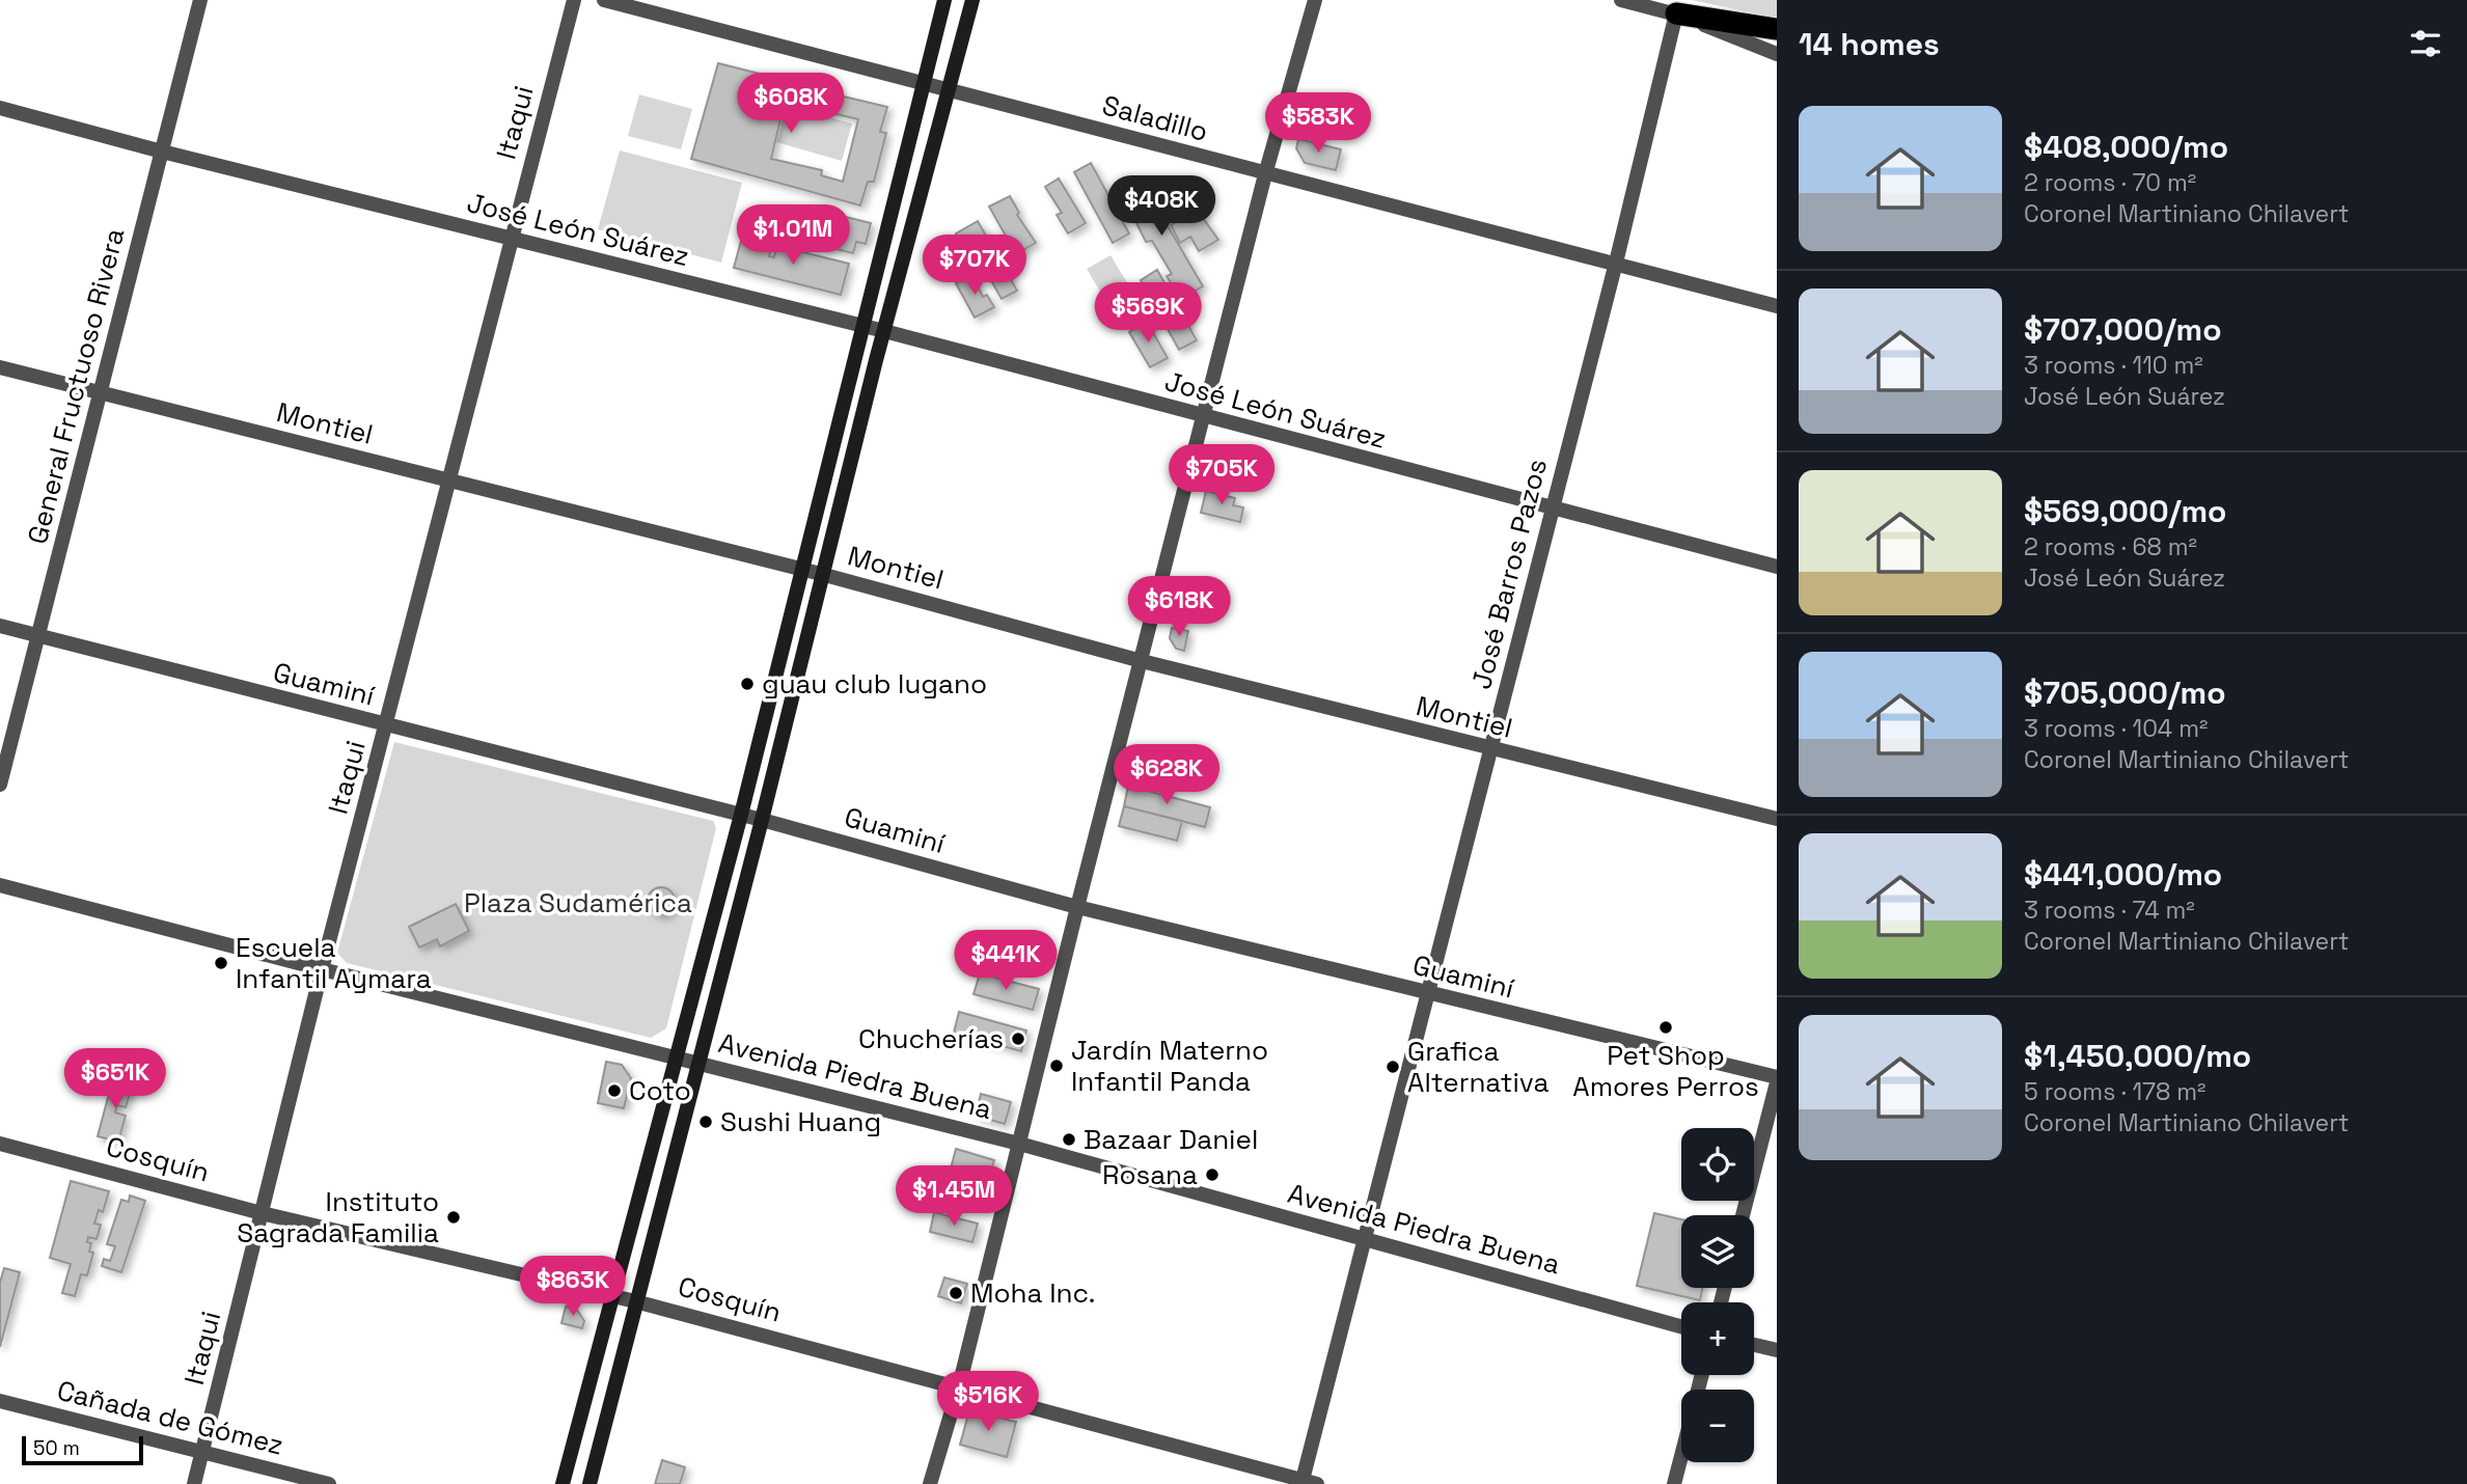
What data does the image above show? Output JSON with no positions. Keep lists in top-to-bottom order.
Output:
{
  "streets": {
    "street": [
      "Saladillo",
      "Itaqui",
      "José León Suárez",
      "General Fructuoso Rivera",
      "Montiel",
      "José Barros Pazos",
      "Guaminí",
      "Avenida Piedra Buena",
      "Cosquín",
      "Cañada de Gómez"
    ]
  },
  "crossings": [
    ["Saladillo", "José Barros Pazos"],
    ["Itaqui", "José León Suárez"],
    ["Itaqui", "Montiel"],
    ["Itaqui", "Guaminí"],
    ["Itaqui", "Avenida Piedra Buena"],
    ["Itaqui", "Cosquín"],
    ["Itaqui", "Cañada de Gómez"],
    ["José León Suárez", "General Fructuoso Rivera"],
    ["José León Suárez", "José Barros Pazos"],
    ["General Fructuoso Rivera", "Montiel"],
    ["General Fructuoso Rivera", "Guaminí"],
    ["Montiel", "José Barros Pazos"],
    ["José Barros Pazos", "Guaminí"],
    ["José Barros Pazos", "Avenida Piedra Buena"],
    ["José Barros Pazos", "Cosquín"]
  ],
  "parks": ["Plaza Sudamérica"],
  "places": [
    "guau club lugano",
    "Escuela Infantil Aymara",
    "Pet Shop Amores Perros",
    "Chucherías",
    "Jardín Materno Infantil Panda",
    "Grafica Alternativa",
    "Coto",
    "Sushi Huang",
    "Bazaar Daniel",
    "Rosana",
    "Instituto Sagrada Familia",
    "Moha Inc."
  ],
  "scale_bar": "50 m",
  "page": {
    "heading": "14 homes",
    "price": [
      "$608K",
      "$583K",
      "$408K",
      "$1.01M",
      "$707K",
      "$569K",
      "$705K",
      "$618K",
      "$628K",
      "$441K",
      "$651K",
      "$1.45M",
      "$863K",
      "$516K"
    ],
    "list": [
      {
        "name": "$408,000/mo",
        "note": "2 rooms · 70 m² · Coronel Martiniano Chilavert"
      },
      {
        "name": "$707,000/mo",
        "note": "3 rooms · 110 m² · José León Suárez"
      },
      {
        "name": "$569,000/mo",
        "note": "2 rooms · 68 m² · José León Suárez"
      },
      {
        "name": "$705,000/mo",
        "note": "3 rooms · 104 m² · Coronel Martiniano Chilavert"
      },
      {
        "name": "$441,000/mo",
        "note": "3 rooms · 74 m² · Coronel Martiniano Chilavert"
      },
      {
        "name": "$1,450,000/mo",
        "note": "5 rooms · 178 m² · Coronel Martiniano Chilavert"
      }
    ],
    "map_buttons": ["+", "−"],
    "scale": "50 m"
  }
}
